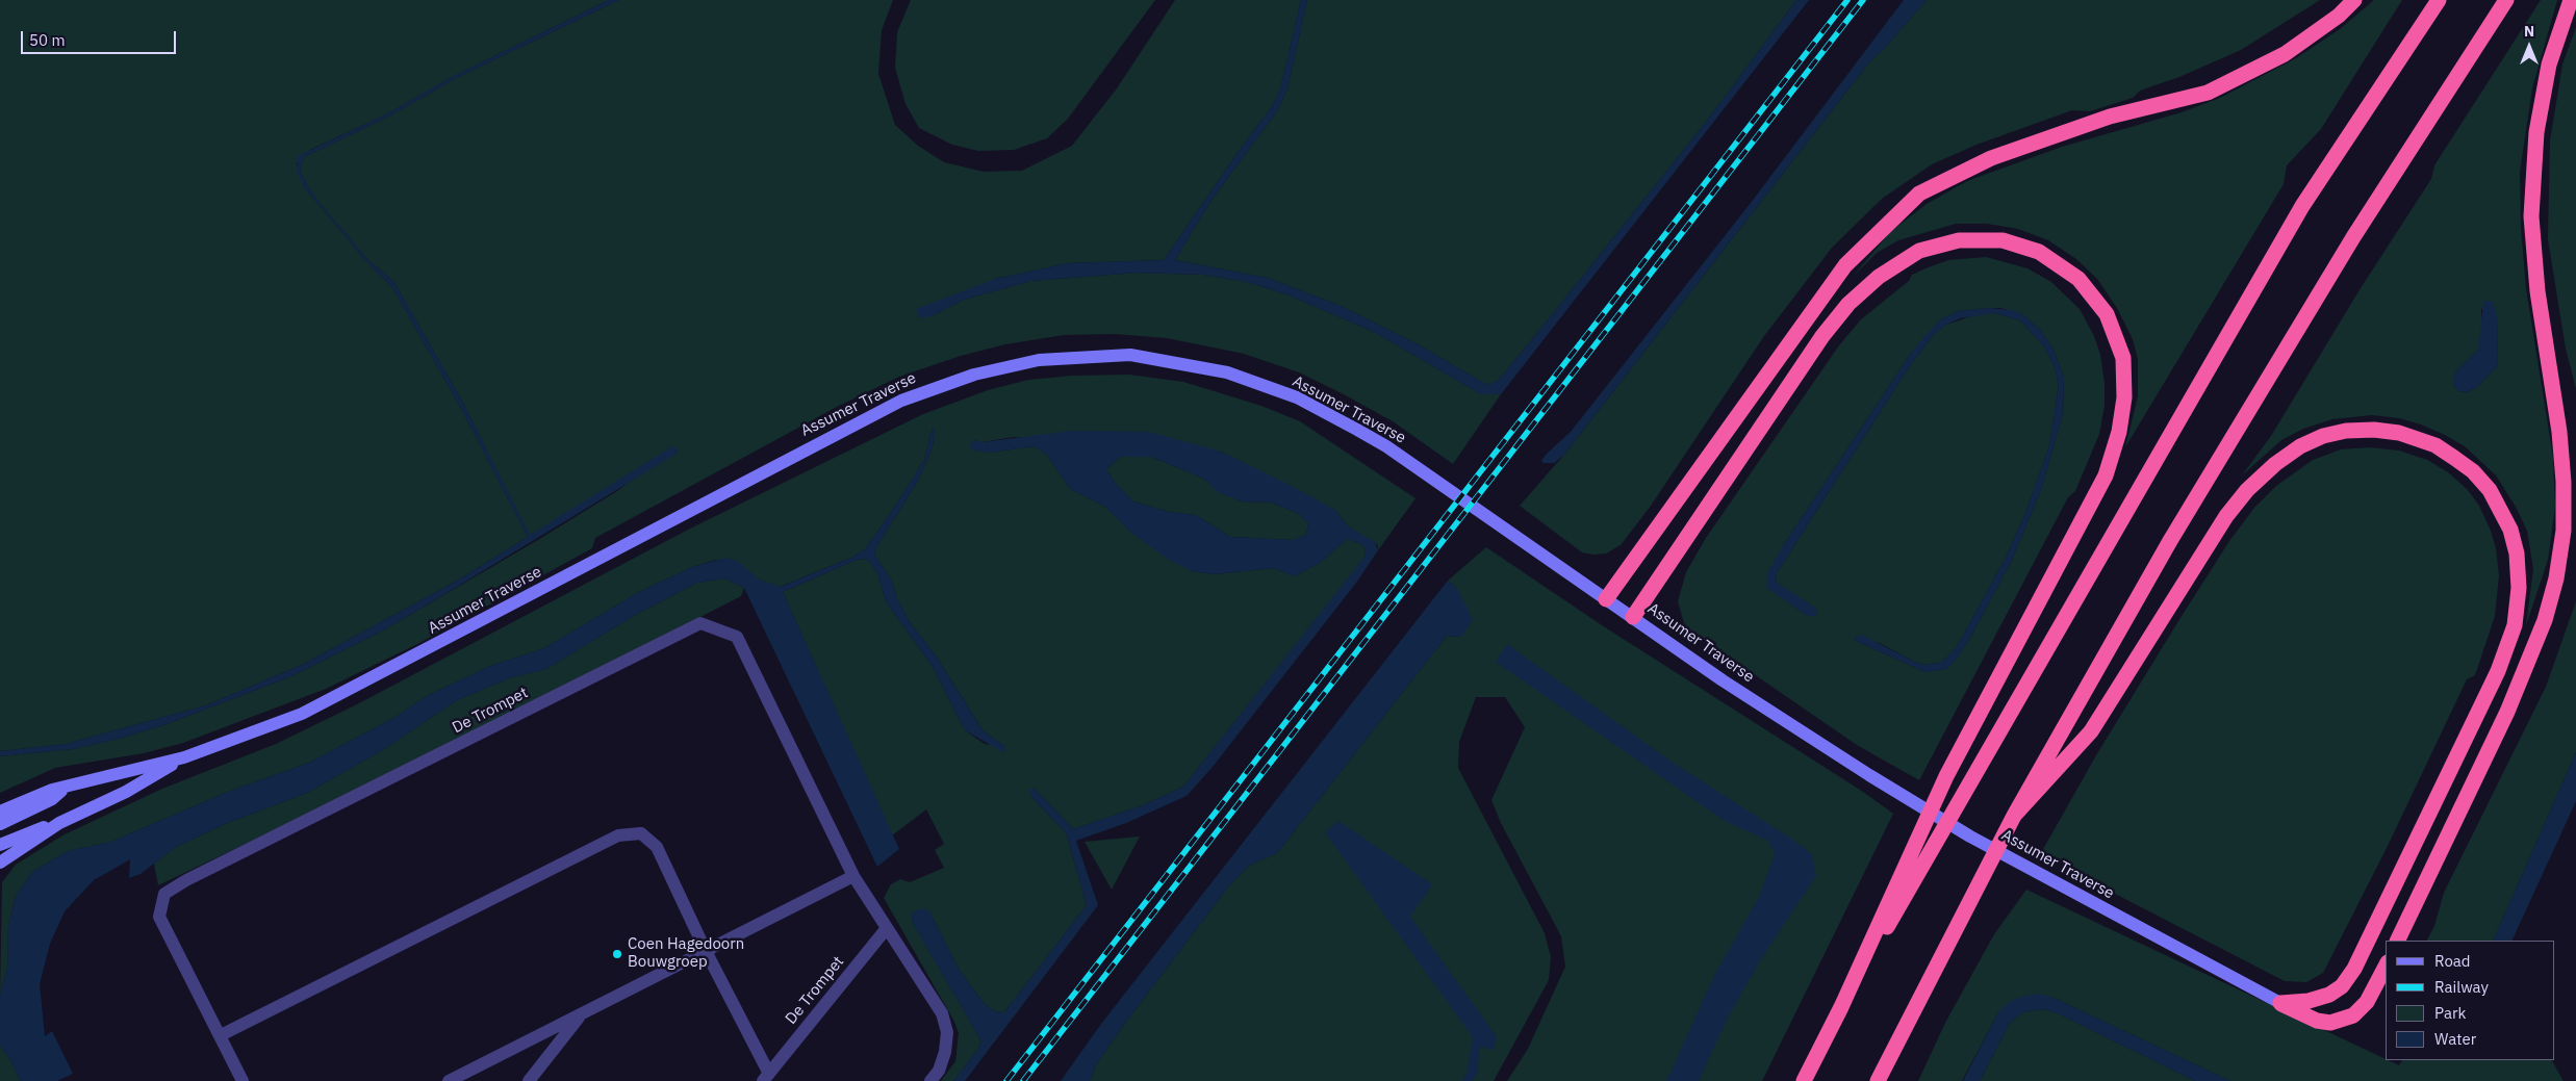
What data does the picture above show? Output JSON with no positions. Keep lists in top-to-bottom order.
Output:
{
  "streets": {
    "main road": ["Assumer Traverse"],
    "street": ["De Trompet"]
  },
  "places": ["Coen Hagedoorn Bouwgroep"],
  "legend": [
    "Road",
    "Railway",
    "Park",
    "Water"
  ],
  "scale_bar": "50 m",
  "north": "top"
}
